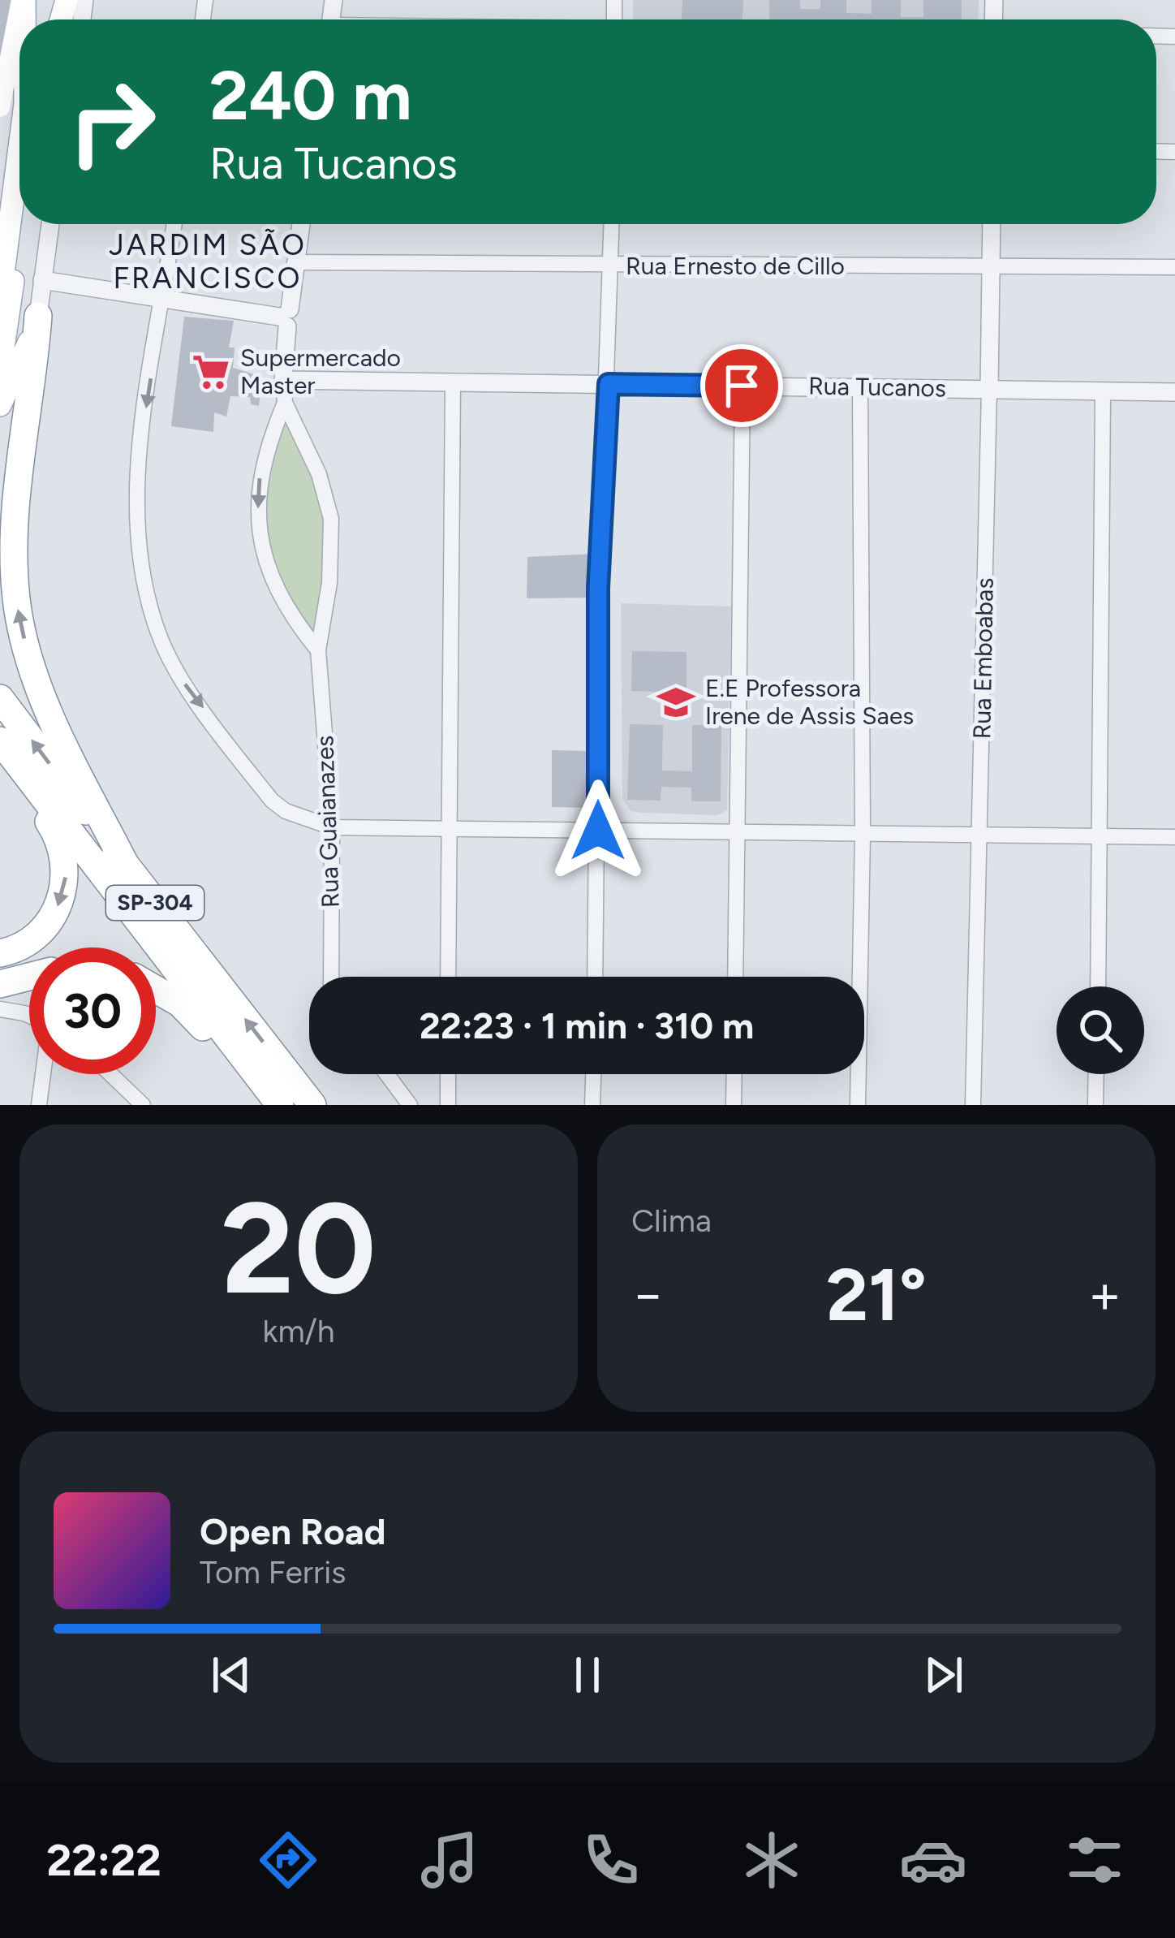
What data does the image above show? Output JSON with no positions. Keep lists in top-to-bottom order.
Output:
{
  "streets": {
    "highway": ["SP-304"],
    "street": [
      "Rua Ernesto de Cillo",
      "Rua Tucanos",
      "Rua Emboabas",
      "Rua Guaianazes"
    ]
  },
  "crossings": [
    ["Rua Ernesto de Cillo", "Rua Emboabas"],
    ["Rua Tucanos", "Rua Emboabas"],
    ["Rua Tucanos", "Rua Guaianazes"]
  ],
  "districts": ["JARDIM SÃO FRANCISCO"],
  "places": {
    "supermarket": ["Supermercado Master"],
    "school or university": ["E.E Professora Irene de Assis Saes"]
  },
  "page": {
    "turn": ["240 m", "Rua Tucanos"],
    "limit": "30",
    "trip": "22:23 · 1 min · 310 m",
    "tile": [
      ["20", "km/h"],
      "Clima"
    ],
    "heat": ["−", "21°", "+"],
    "song": ["Open Road", "Tom Ferris"],
    "tabs": "22:22"
  }
}
